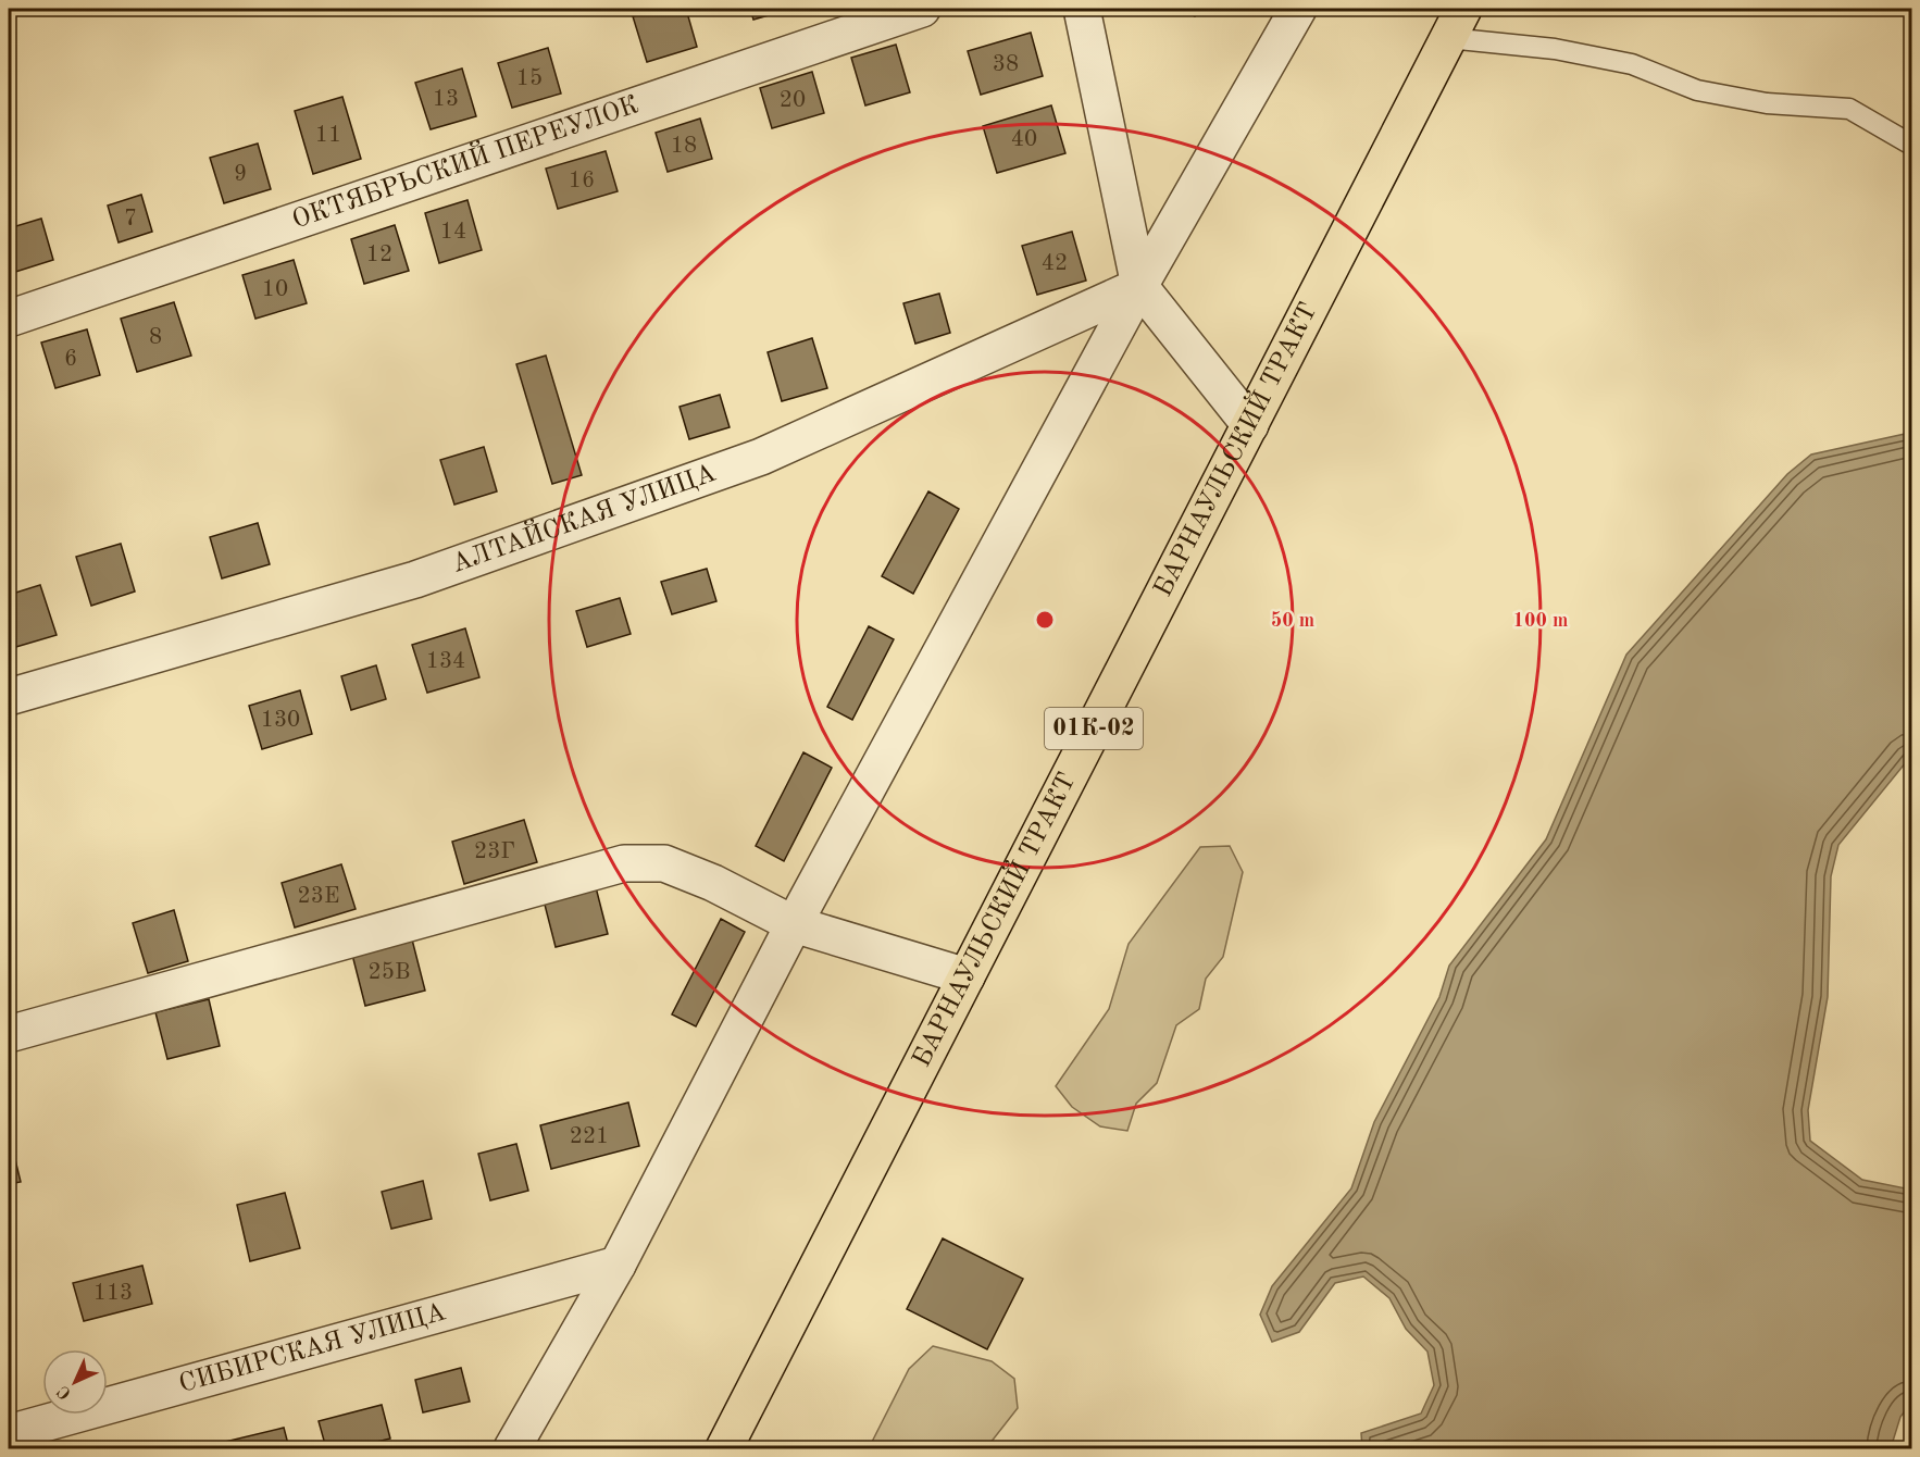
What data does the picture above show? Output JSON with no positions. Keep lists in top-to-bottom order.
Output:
{
  "streets": {
    "main road": ["БАРНАУЛЬСКИЙ ТРАКТ", "01К-02"],
    "street": ["ОКТЯБРЬСКИЙ ПЕРЕУЛОК", "АЛТАЙСКАЯ УЛИЦА", "СИБИРСКАЯ УЛИЦА"]
  },
  "house_numbers": [
    "38",
    "15",
    "13",
    "20",
    "11",
    "40",
    "18",
    "9",
    "16",
    "7",
    "14",
    "12",
    "42",
    "10",
    "8",
    "6",
    "134",
    "130",
    "23Г",
    "23Е",
    "25В",
    "221",
    "113"
  ],
  "north": "bottom left",
  "rings": ["50 m", "100 m"]
}
